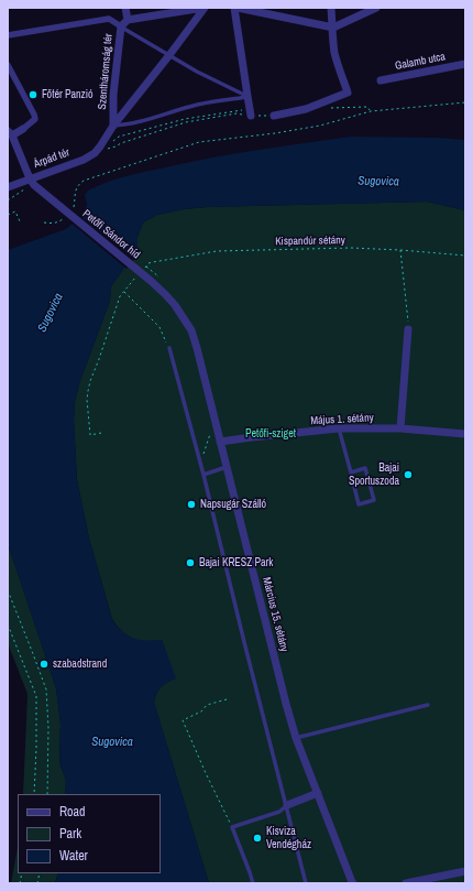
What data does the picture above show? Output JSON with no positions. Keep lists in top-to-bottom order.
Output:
{
  "streets": {
    "street": [
      "Galamb utca",
      "Szentháromság tér",
      "Árpád tér",
      "Petőfi Sándor híd",
      "Május 1. sétány",
      "Március 15. sétány"
    ],
    "path": ["Kispandúr sétány"]
  },
  "crossings": [
    ["Szentháromság tér", "Árpád tér"],
    ["Árpád tér", "Petőfi Sándor híd"],
    ["Petőfi Sándor híd", "Március 15. sétány"],
    ["Május 1. sétány", "Március 15. sétány"]
  ],
  "water": ["Sugovica"],
  "parks": ["Petőfi-sziget"],
  "places": [
    "Főtér Panzió",
    "Bajai Sportuszoda",
    "Napsugár Szálló",
    "Bajai KRESZ Park",
    "szabadstrand",
    "Kisviza Vendégház"
  ],
  "legend": ["Road", "Park", "Water"]
}
